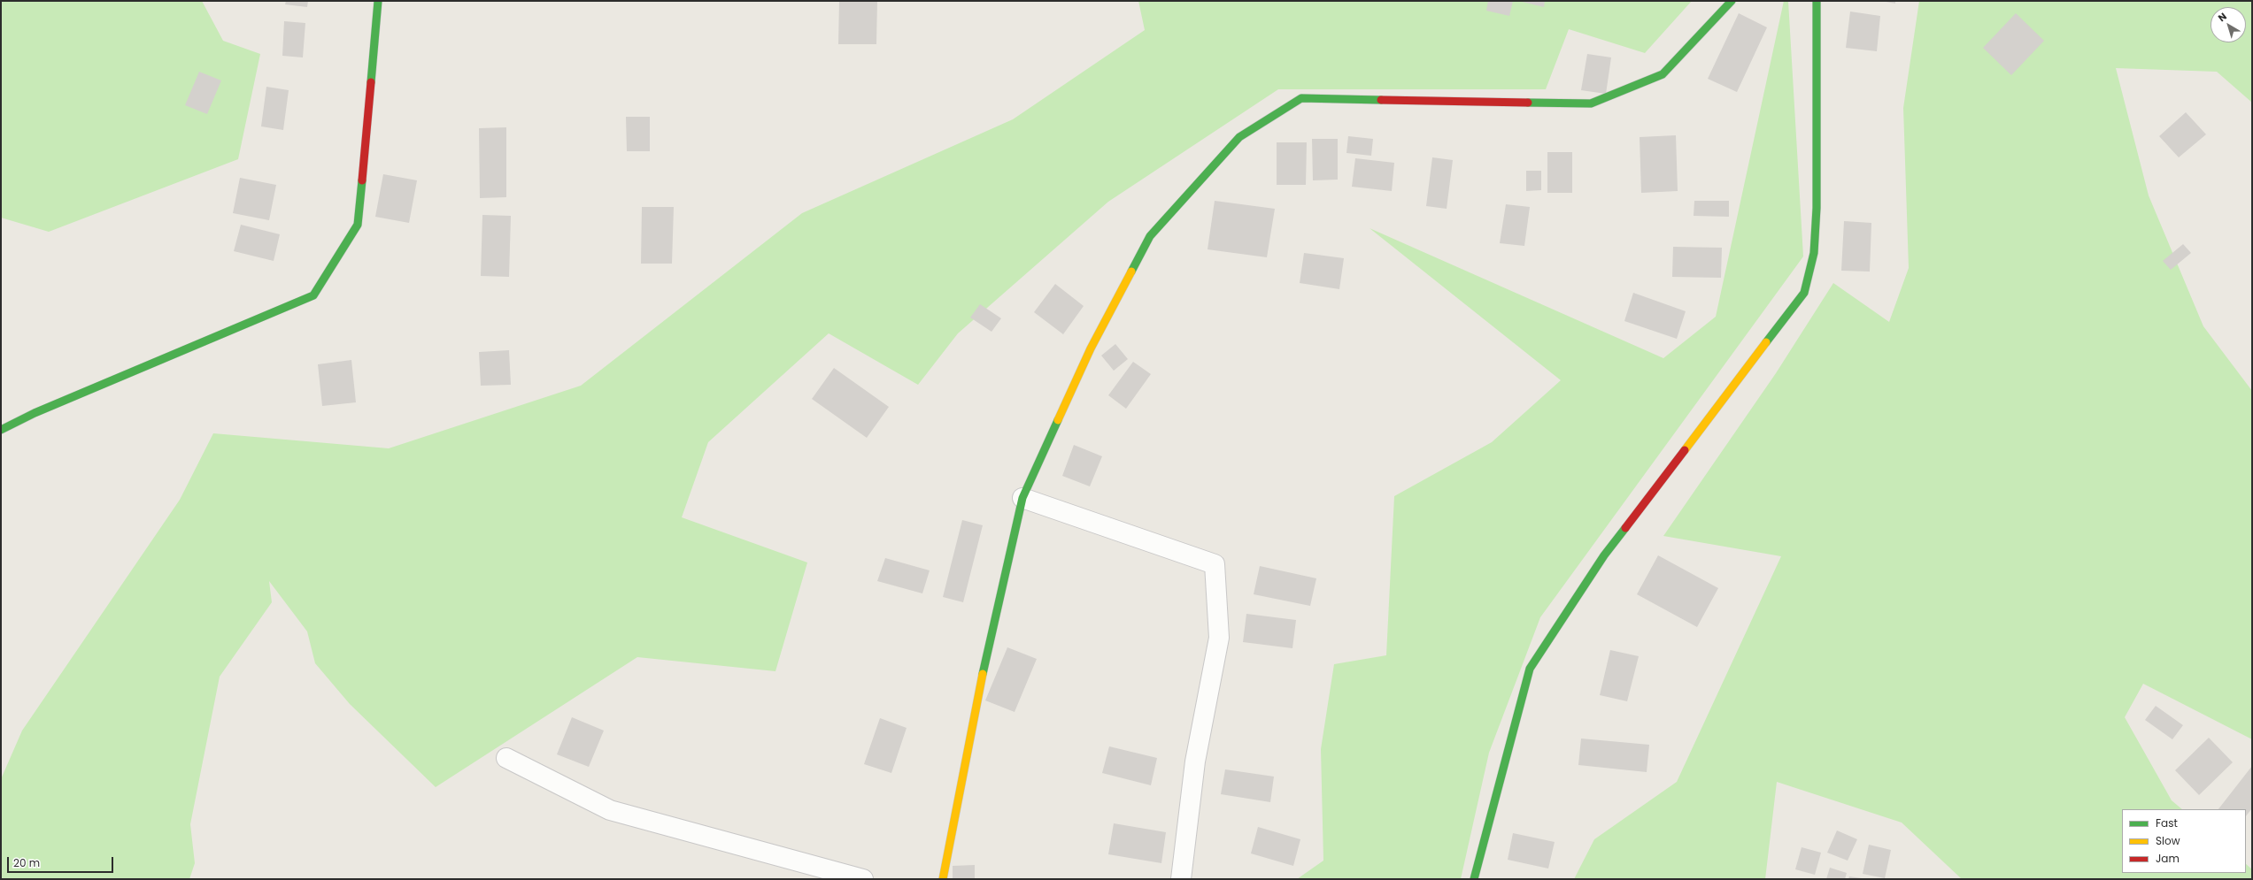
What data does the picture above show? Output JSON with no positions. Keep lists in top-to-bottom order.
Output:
{
  "legend": ["Fast", "Slow", "Jam"],
  "scale_bar": "20 m",
  "north": "top left"
}
